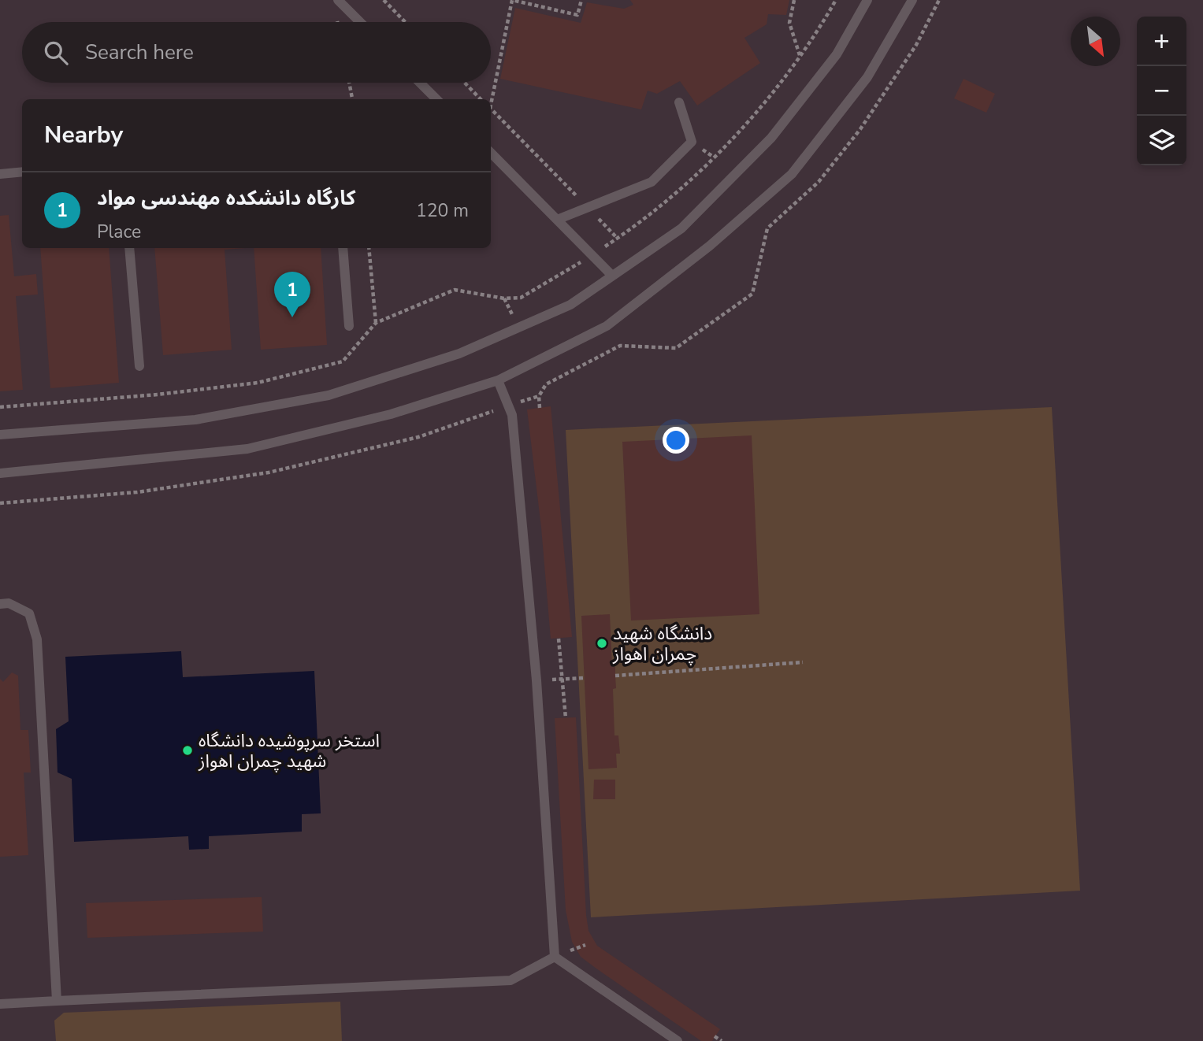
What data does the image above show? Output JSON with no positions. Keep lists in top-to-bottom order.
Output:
{
  "places": ["دانشگاه شهید چمران اهواز", "استخر سرپوشیده دانشگاه شهید چمران اهواز"],
  "north": "bottom right",
  "page": {
    "map_buttons": ["+", "−"],
    "search": "Search here",
    "heading": "Nearby",
    "list": [
      {
        "mark": "1",
        "name": "کارگاه دانشکده مهندسی مواد",
        "note": "Place",
        "value": "120 m"
      }
    ],
    "pins": "1"
  }
}
